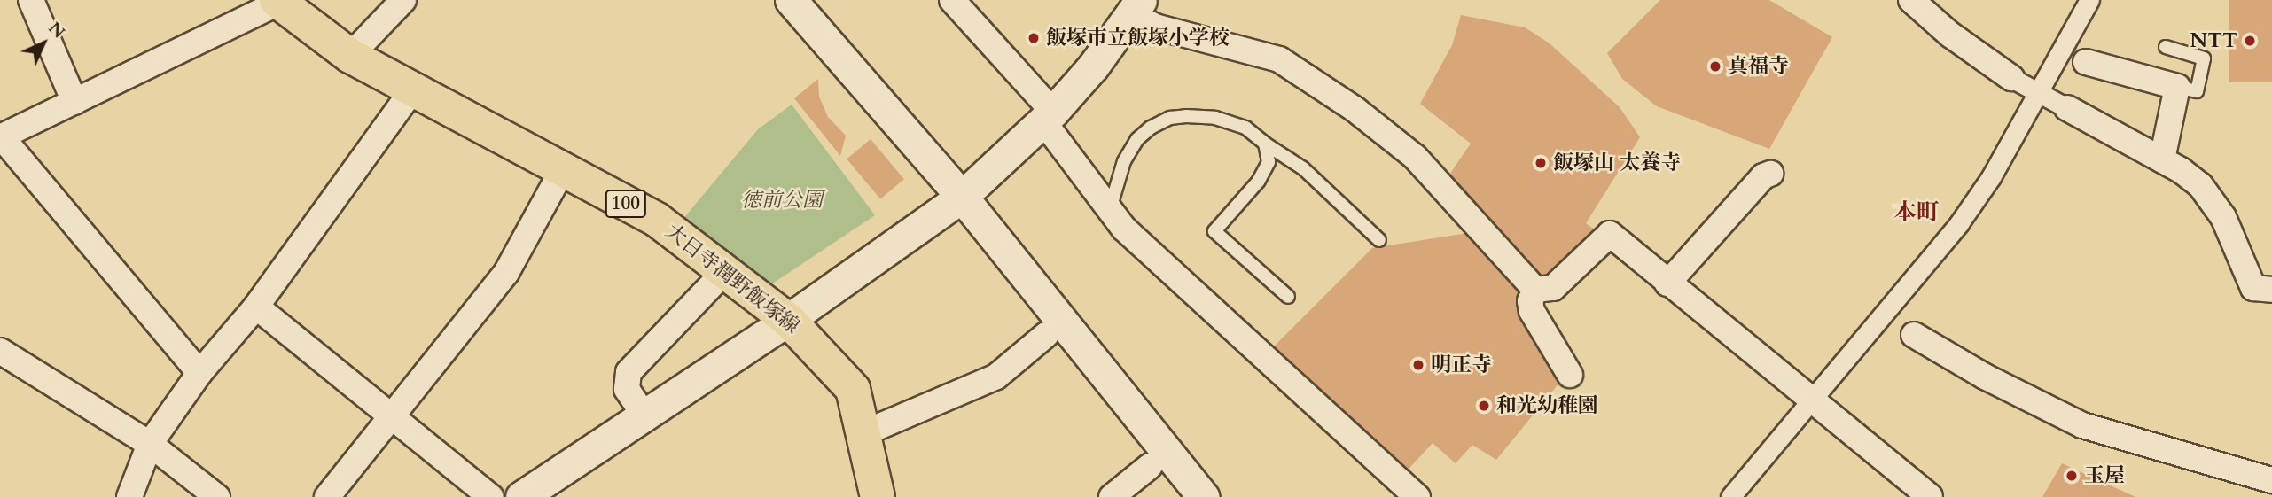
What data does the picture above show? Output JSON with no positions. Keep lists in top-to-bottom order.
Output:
{
  "streets": {
    "main road": ["100", "大日寺潤野飯塚線"]
  },
  "districts": ["本町"],
  "parks": ["徳前公園"],
  "places": [
    "飯塚市立飯塚小学校",
    "NTT",
    "真福寺",
    "飯塚山 太養寺",
    "明正寺",
    "和光幼稚園",
    "玉屋"
  ],
  "north": "top right"
}
